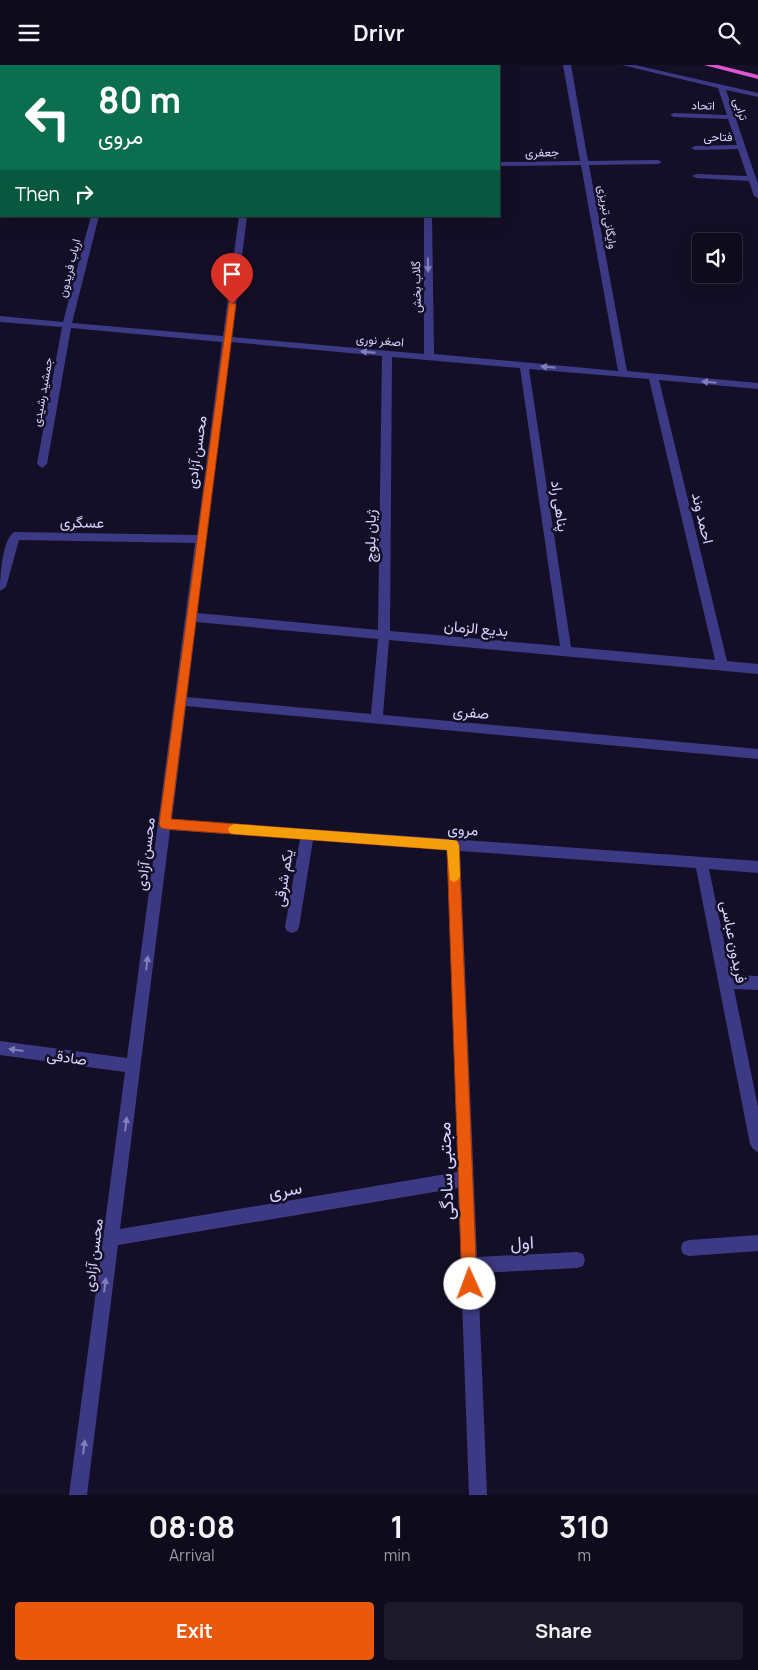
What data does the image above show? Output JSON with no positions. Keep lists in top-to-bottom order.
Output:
{
  "streets": {
    "street": [
      "اتحاد",
      "ترابی",
      "فتاحی",
      "جعفری",
      "وایگانی تبریزی",
      "ارباب فریدون",
      "گلاب بخش",
      "اصغر نوری",
      "جمشید رشیدی",
      "محسن آزادی",
      "پناهی راد",
      "احمد وند",
      "عسگری",
      "ژیان بلوچ",
      "بدیع الزمان",
      "صفری",
      "مروی",
      "یکم شرقی",
      "فریدون عباسی",
      "صادقی",
      "مجتبی سادگی",
      "سری",
      "اول"
    ]
  },
  "crossings": [
    ["اتحاد", "ترابی"],
    ["ترابی", "فتاحی"],
    ["جعفری", "وایگانی تبریزی"],
    ["وایگانی تبریزی", "اصغر نوری"],
    ["ارباب فریدون", "اصغر نوری"],
    ["ارباب فریدون", "جمشید رشیدی"],
    ["گلاب بخش", "اصغر نوری"],
    ["اصغر نوری", "جمشید رشیدی"],
    ["اصغر نوری", "محسن آزادی"],
    ["اصغر نوری", "پناهی راد"],
    ["اصغر نوری", "احمد وند"],
    ["اصغر نوری", "ژیان بلوچ"],
    ["محسن آزادی", "عسگری"],
    ["محسن آزادی", "بدیع الزمان"],
    ["محسن آزادی", "صفری"],
    ["محسن آزادی", "مروی"],
    ["محسن آزادی", "صادقی"],
    ["محسن آزادی", "سری"],
    ["پناهی راد", "بدیع الزمان"],
    ["احمد وند", "بدیع الزمان"],
    ["ژیان بلوچ", "بدیع الزمان"],
    ["ژیان بلوچ", "صفری"],
    ["مروی", "یکم شرقی"],
    ["مروی", "فریدون عباسی"],
    ["مروی", "مجتبی سادگی"],
    ["مجتبی سادگی", "سری"],
    ["مجتبی سادگی", "اول"]
  ],
  "one_way": [
    "گلاب بخش",
    "اصغر نوری",
    "محسن آزادی",
    "صادقی"
  ],
  "page": {
    "header": "Drivr",
    "turn": ["80 m", "مروی"],
    "then": "Then",
    "eta": [
      "08:08",
      "Arrival",
      "1",
      "min",
      "310",
      "m"
    ],
    "buttons": ["Exit", "Share"]
  }
}
